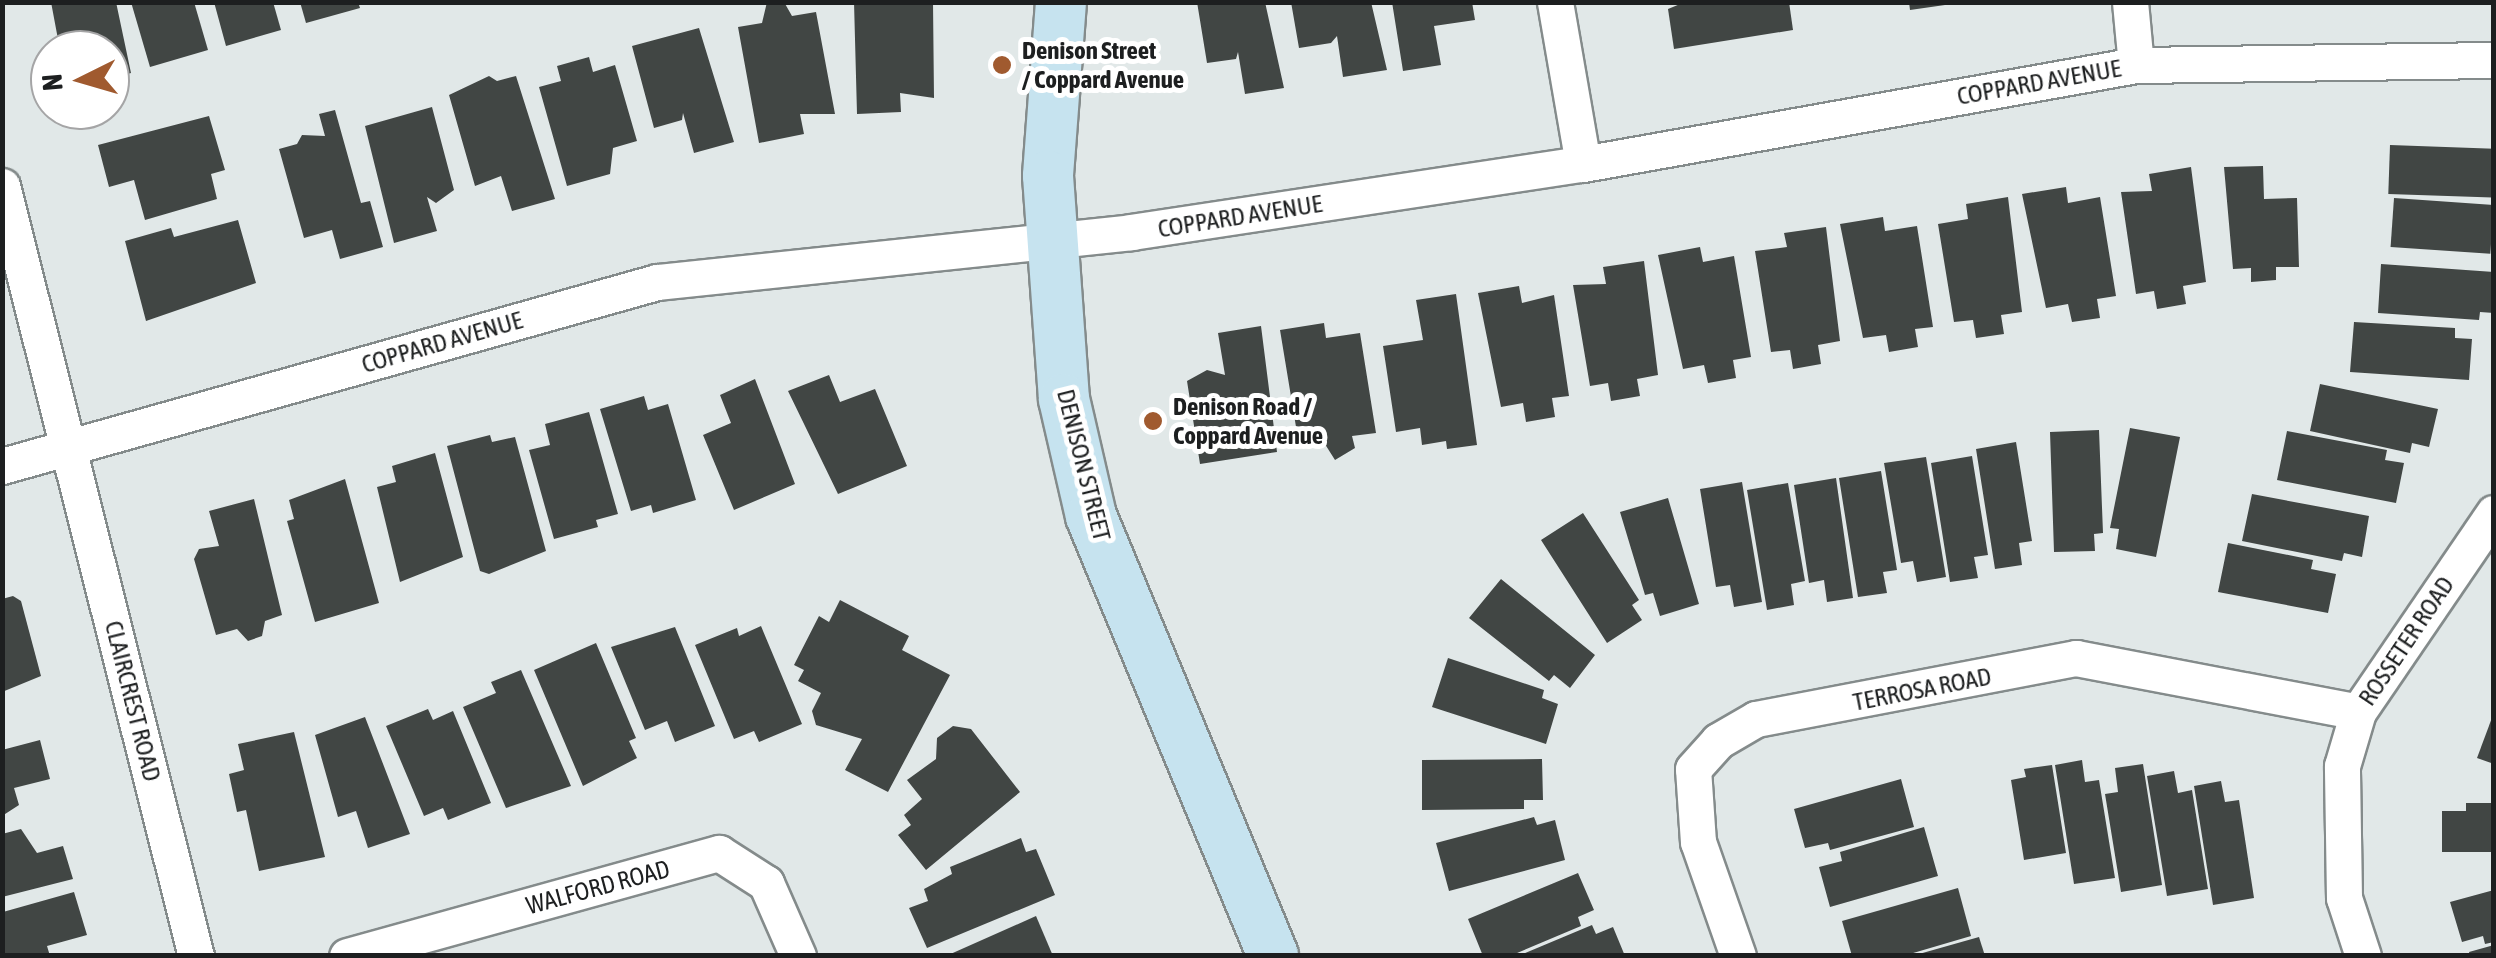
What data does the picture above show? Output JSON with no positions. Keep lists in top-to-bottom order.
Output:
{
  "streets": {
    "street": [
      "COPPARD AVENUE",
      "DENISON STREET",
      "ROSSETER ROAD",
      "TERROSA ROAD",
      "CLAIRCREST ROAD",
      "WALFORD ROAD"
    ]
  },
  "crossings": [
    ["COPPARD AVENUE", "DENISON STREET"],
    ["COPPARD AVENUE", "CLAIRCREST ROAD"],
    ["ROSSETER ROAD", "TERROSA ROAD"]
  ],
  "places": ["Denison Street / Coppard Avenue", "Denison Road / Coppard Avenue"],
  "north": "left"
}
